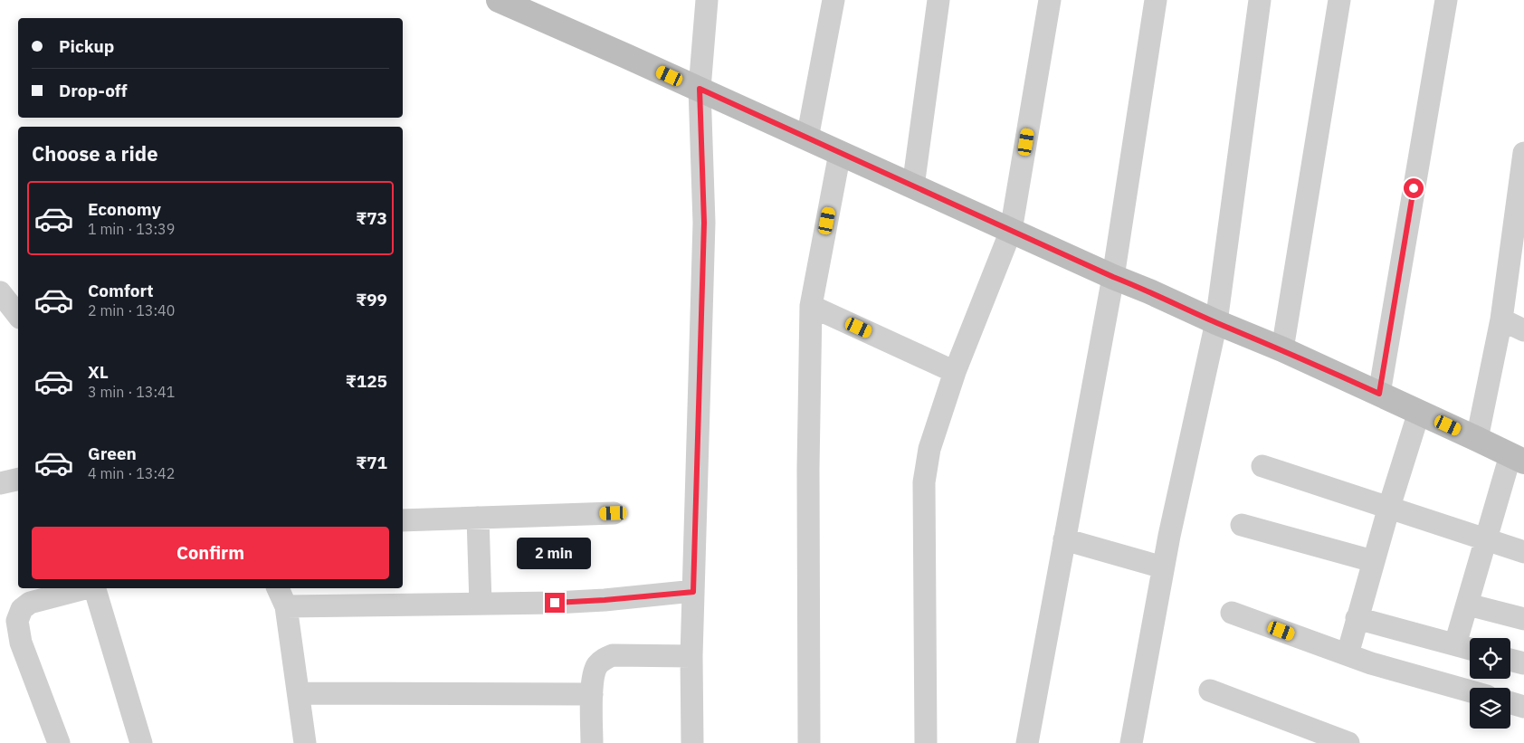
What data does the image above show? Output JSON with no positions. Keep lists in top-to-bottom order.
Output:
{
  "page": {
    "banner": ["Pickup", "Drop-off"],
    "heading": "Choose a ride",
    "list": [
      {
        "name": "Economy",
        "note": "1 min · 13:39",
        "value": "₹73"
      },
      {
        "name": "Comfort",
        "note": "2 min · 13:40",
        "value": "₹99"
      },
      {
        "name": "XL",
        "note": "3 min · 13:41",
        "value": "₹125"
      },
      {
        "name": "Green",
        "note": "4 min · 13:42",
        "value": "₹71"
      }
    ],
    "buttons": "Confirm",
    "bubble": "2 min"
  }
}
